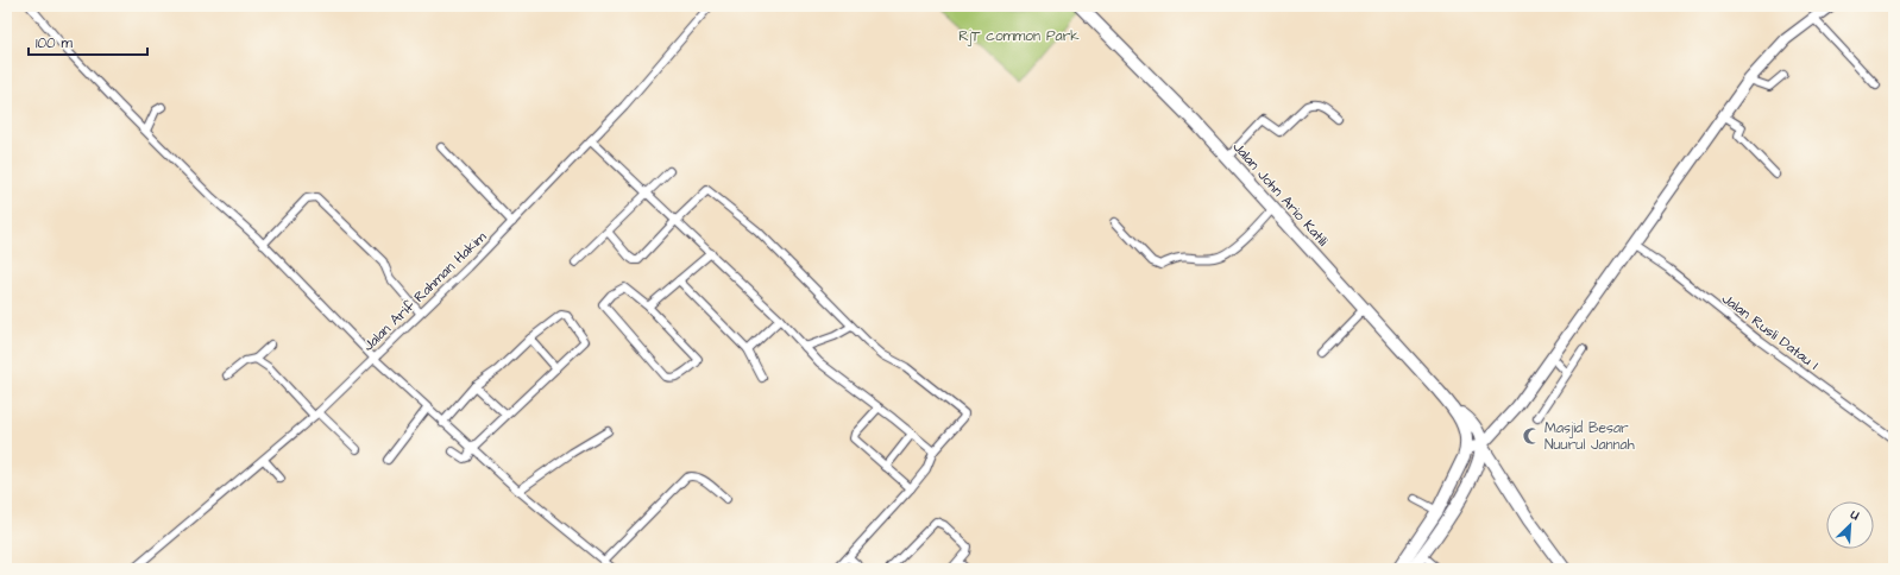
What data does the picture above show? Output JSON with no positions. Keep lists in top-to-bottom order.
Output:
{
  "streets": {
    "main road": ["Jalan John Ario Katili"],
    "street": ["Jalan Arif Rahman Hakim", "Jalan Rusli Datau I"]
  },
  "parks": ["RjT common Park"],
  "places": {
    "mosque": ["Masjid Besar Nuurul Jannah"]
  },
  "scale_bar": "100 m",
  "north": "top right"
}
